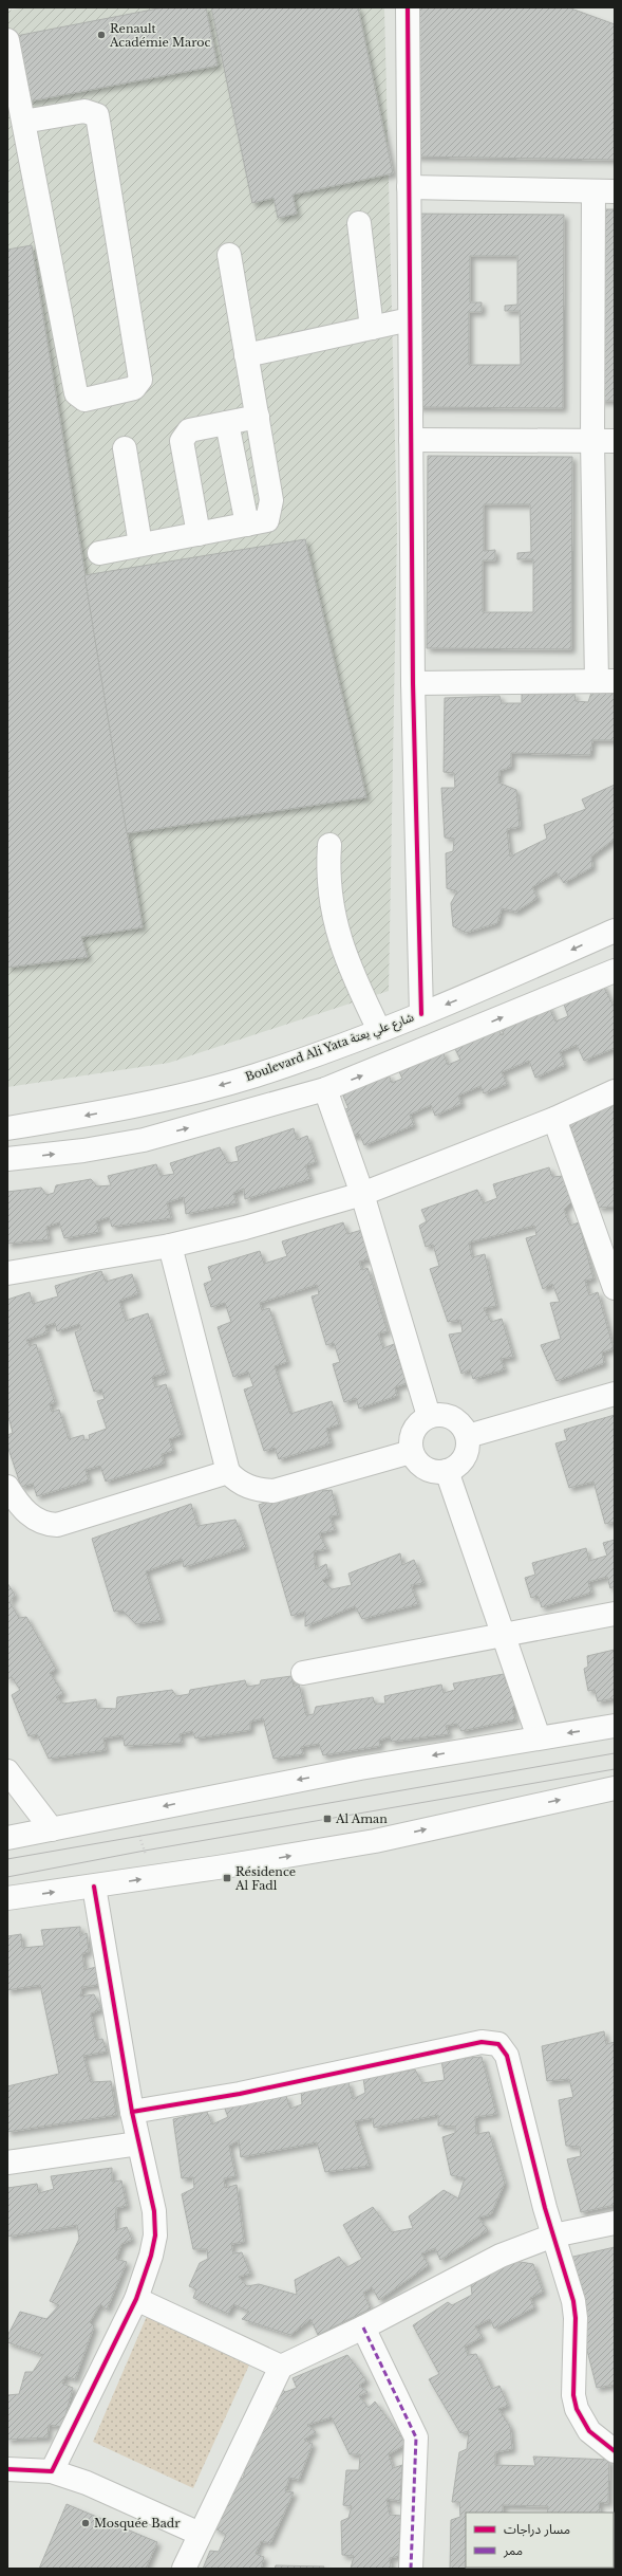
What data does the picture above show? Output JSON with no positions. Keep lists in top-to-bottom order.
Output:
{
  "streets": {
    "street": ["Boulevard Ali Yata شارع علي يعتة"]
  },
  "places": {
    "other": ["Renault Académie Maroc", "Mosquée Badr"],
    "transit": ["Al Aman", "Résidence Al Fadl"]
  },
  "legend": ["مسار دراجات", "ممر"]
}
